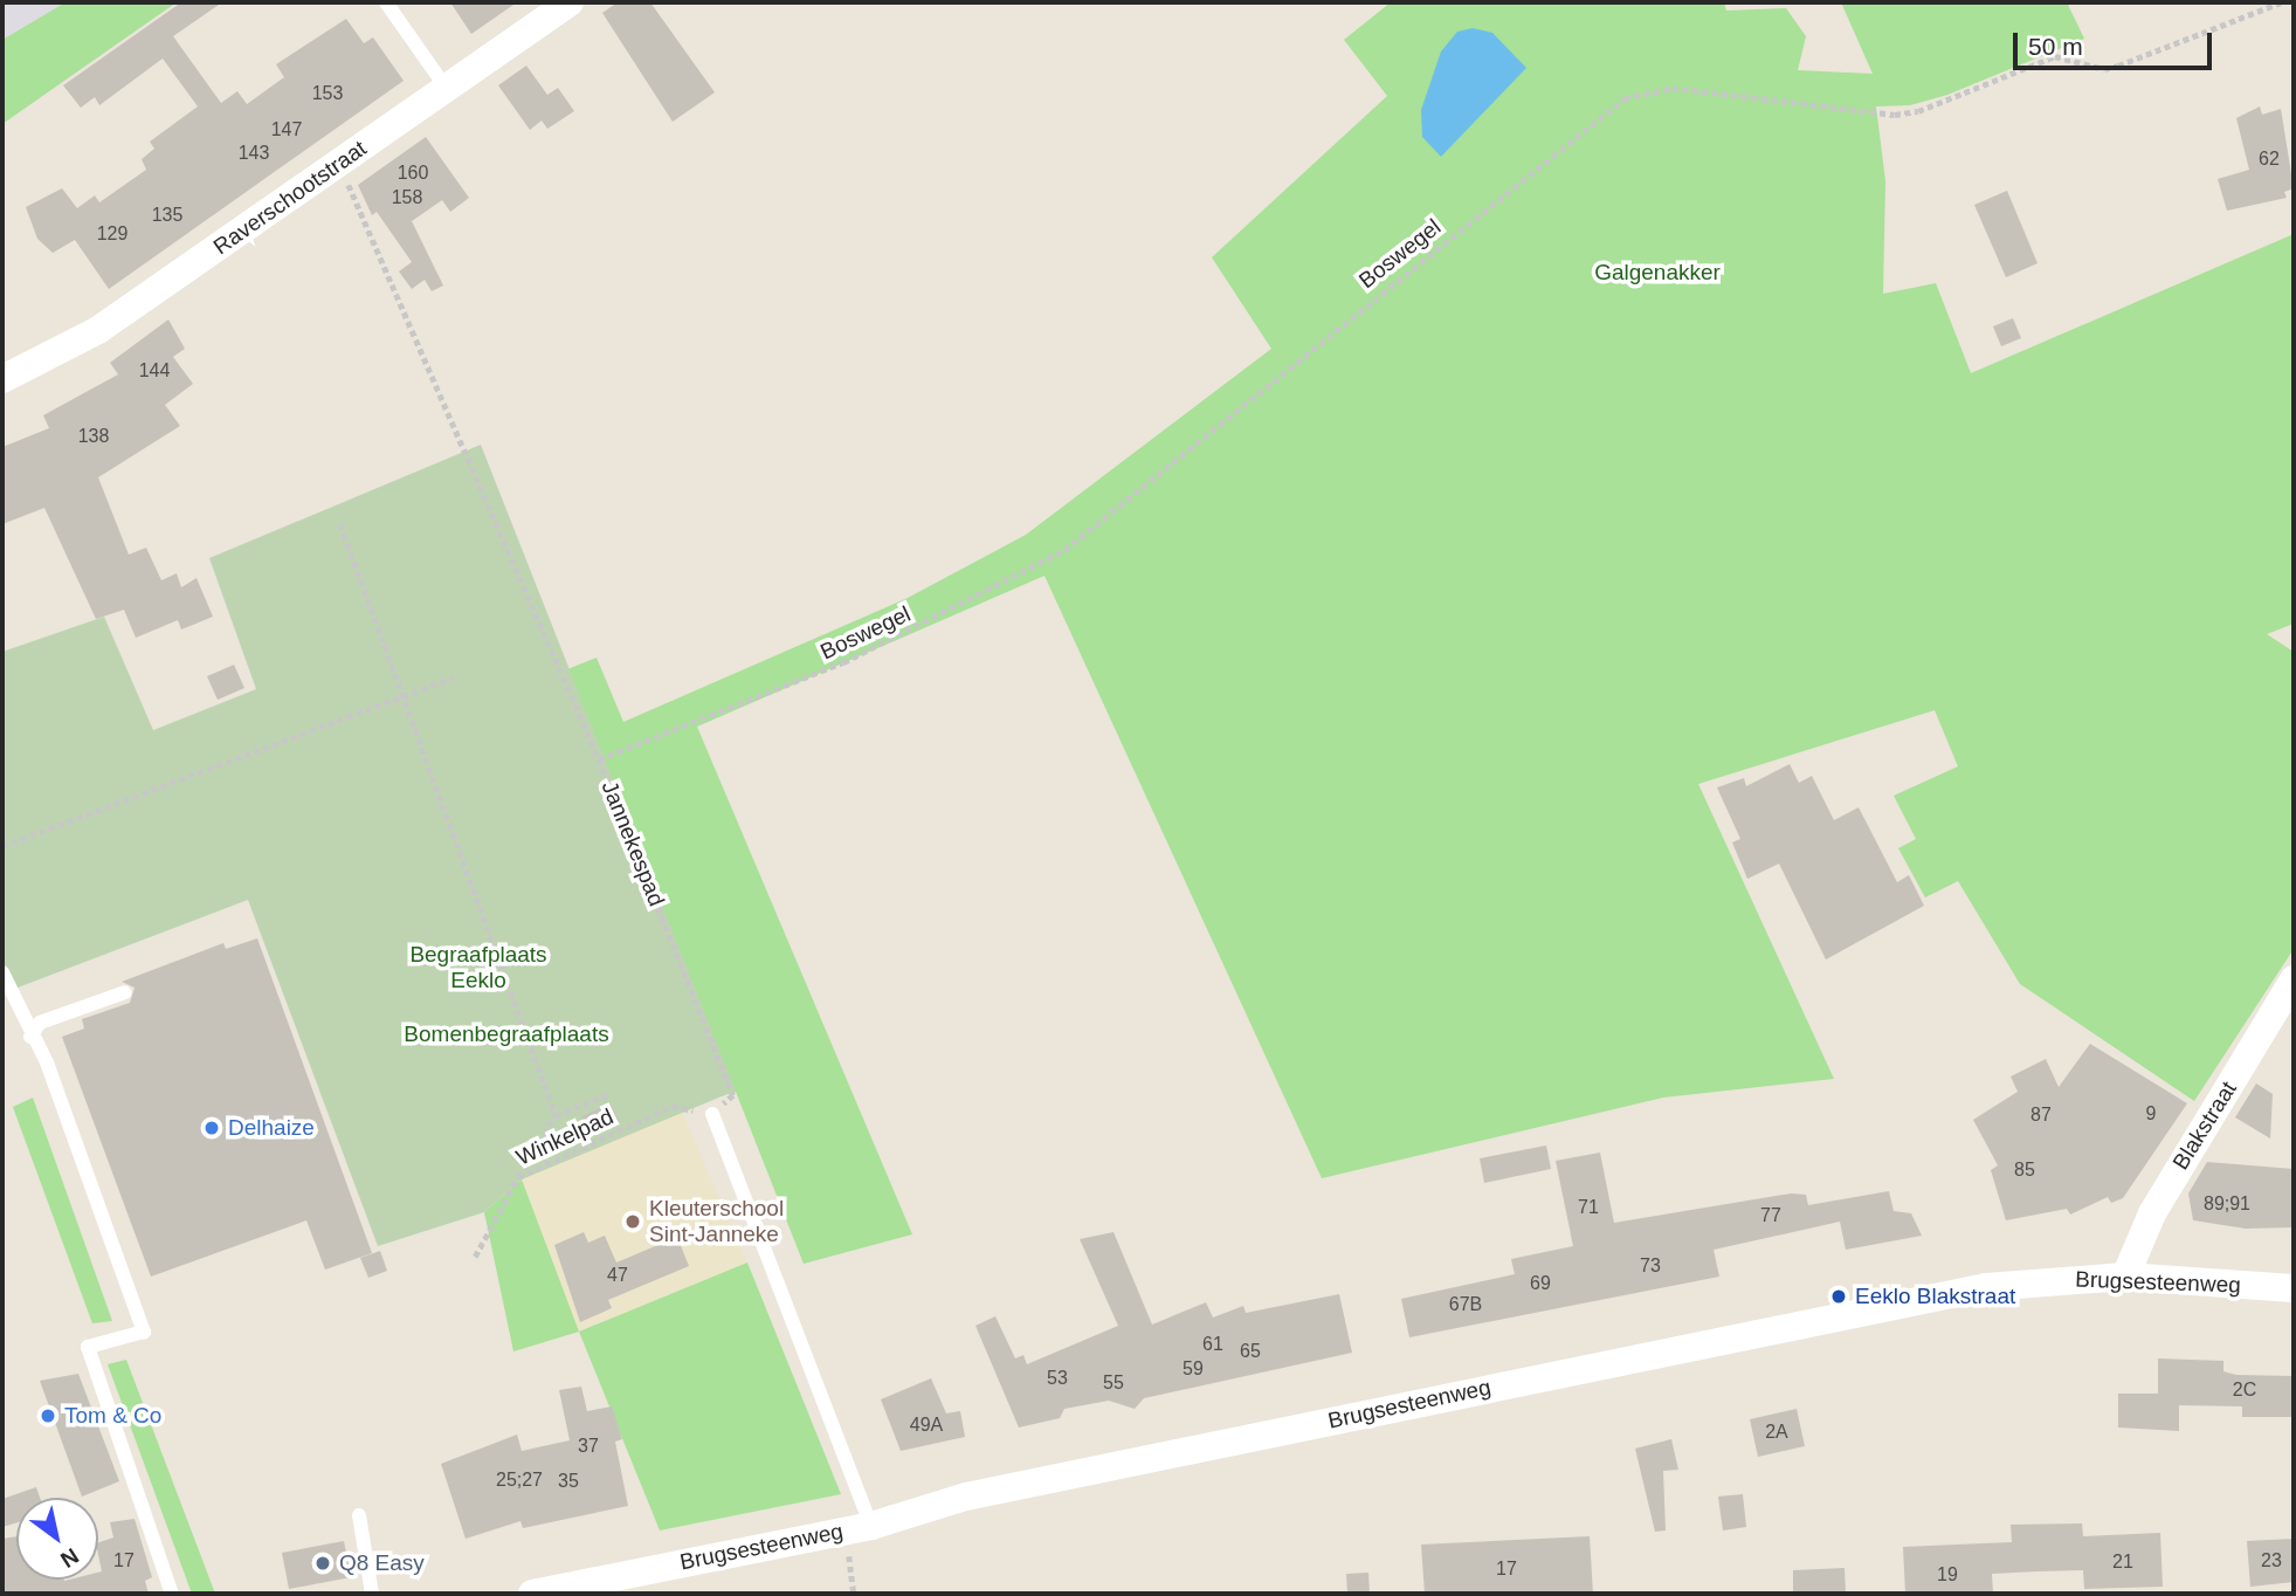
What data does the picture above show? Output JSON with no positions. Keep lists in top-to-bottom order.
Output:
{
  "streets": {
    "street": ["Raverschootstraat", "Blakstraat", "Brugsesteenweg"],
    "path": ["Boswegel", "Jannekespad", "Winkelpad"]
  },
  "crossings": [
    ["Raverschootstraat", "Jannekespad"],
    ["Boswegel", "Jannekespad"],
    ["Jannekespad", "Winkelpad"],
    ["Blakstraat", "Brugsesteenweg"]
  ],
  "parks": ["Galgenakker", "Begraafplaats Eeklo", "Bomenbegraafplaats"],
  "places": [
    "Delhaize",
    "Kleuterschool Sint-Janneke",
    "Eeklo Blakstraat",
    "Tom & Co",
    "Q8 Easy"
  ],
  "house_numbers": [
    "153",
    "147",
    "143",
    "62",
    "160",
    "158",
    "135",
    "129",
    "144",
    "138",
    "9",
    "87",
    "85",
    "89;91",
    "71",
    "77",
    "73",
    "47",
    "69",
    "67B",
    "61",
    "65",
    "59",
    "53",
    "55",
    "2C",
    "49A",
    "2A",
    "37",
    "25;27",
    "35",
    "17",
    "23",
    "21",
    "17",
    "19"
  ],
  "scale_bar": "50 m",
  "north": "bottom right"
}
